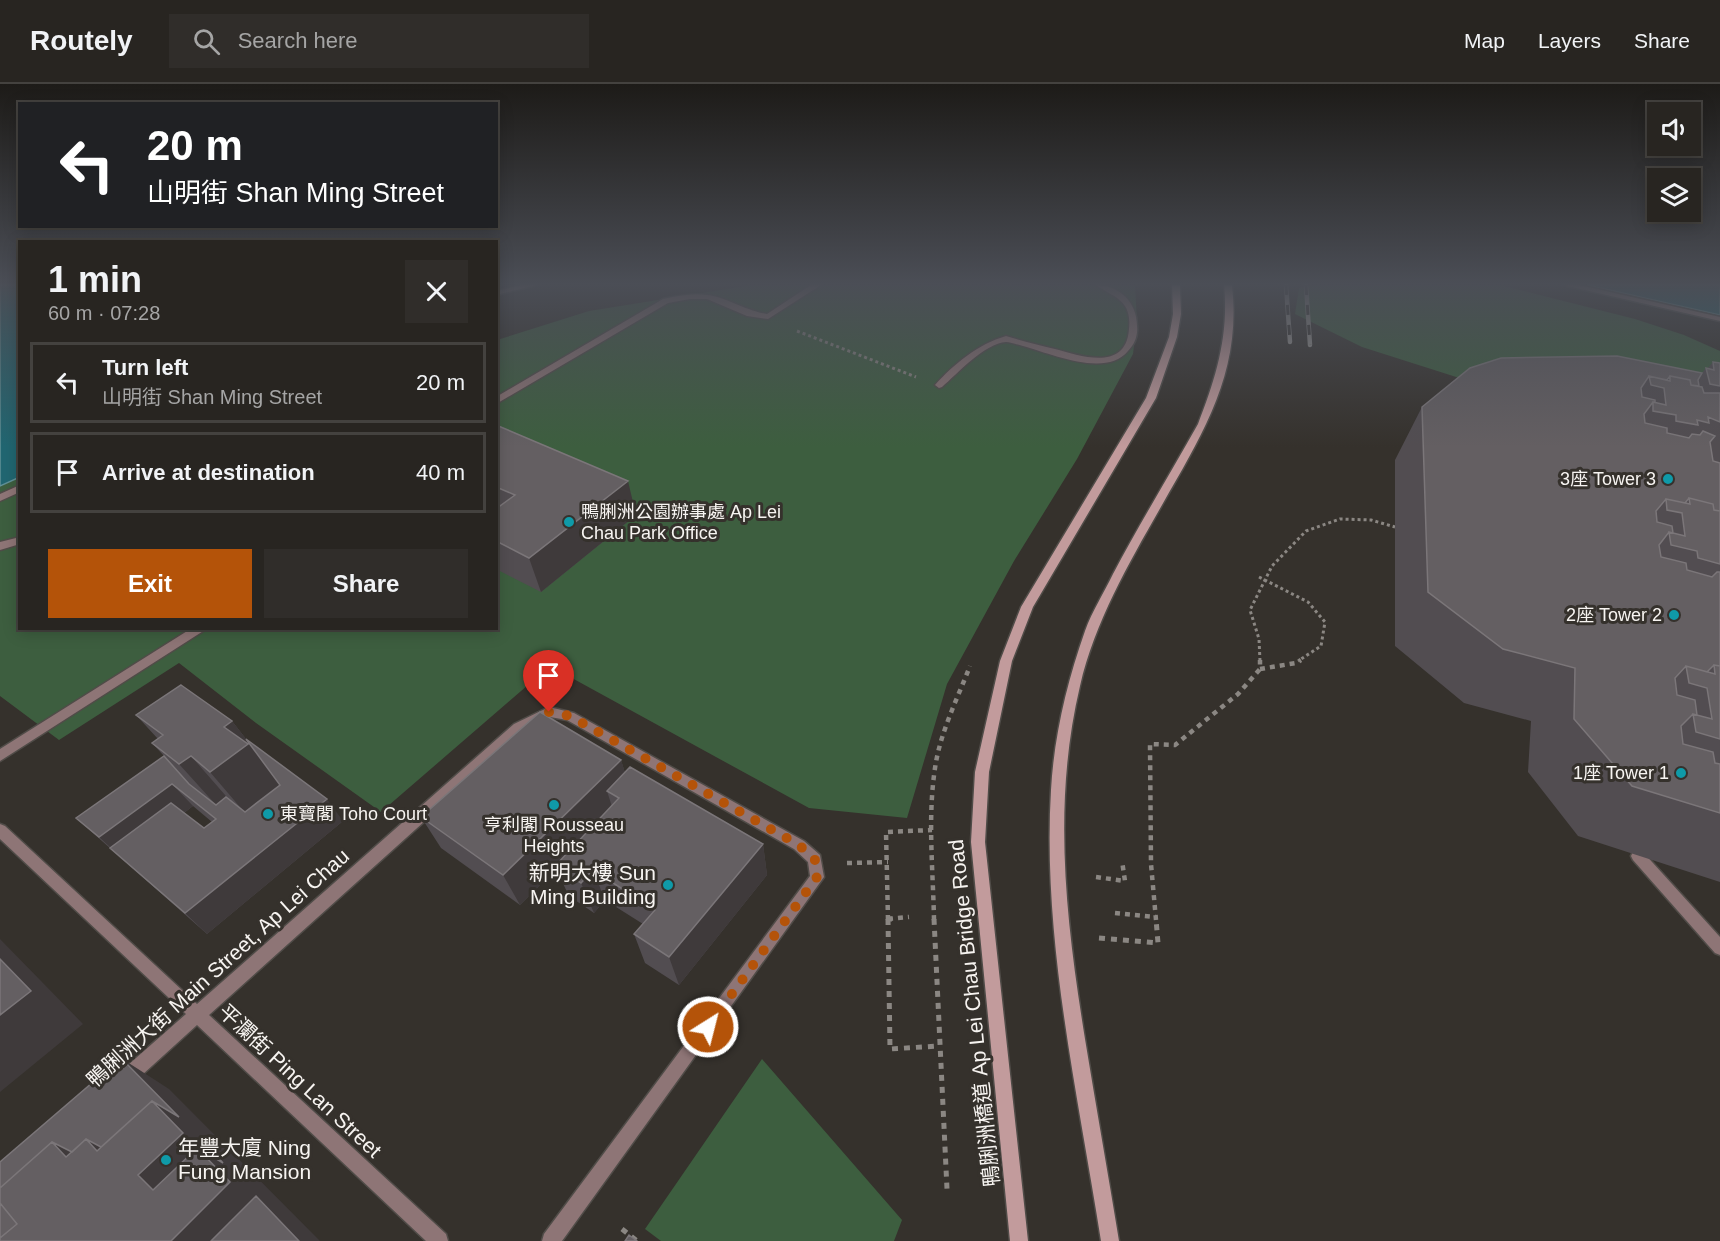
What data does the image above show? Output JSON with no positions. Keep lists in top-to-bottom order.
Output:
{
  "streets": {
    "main road": ["鴨脷洲橋道 Ap Lei Chau Bridge Road"],
    "street": ["鴨脷洲大街 Main Street, Ap Lei Chau", "平瀾街 Ping Lan Street"]
  },
  "crossings": [
    ["鴨脷洲大街 Main Street, Ap Lei Chau", "平瀾街 Ping Lan Street"]
  ],
  "places": [
    "3座 Tower 3",
    "鴨脷洲公園辦事處 Ap Lei Chau Park Office",
    "2座 Tower 2",
    "1座 Tower 1",
    "亨利閣 Rousseau Heights",
    "東寶閣 Toho Court",
    "新明大樓 Sun Ming Building",
    "年豐大廈 Ning Fung Mansion"
  ],
  "page": {
    "header": "Routely",
    "search": "Search here",
    "nav": ["Map", "Layers", "Share"],
    "turn": ["20 m", "山明街 Shan Ming Street"],
    "heading": ["1 min", "60 m · 07:28"],
    "list": [
      {
        "name": "Turn left",
        "note": "山明街 Shan Ming Street",
        "value": "20 m"
      },
      {
        "name": "Arrive at destination",
        "value": "40 m"
      }
    ],
    "buttons": ["Exit", "Share"]
  }
}
